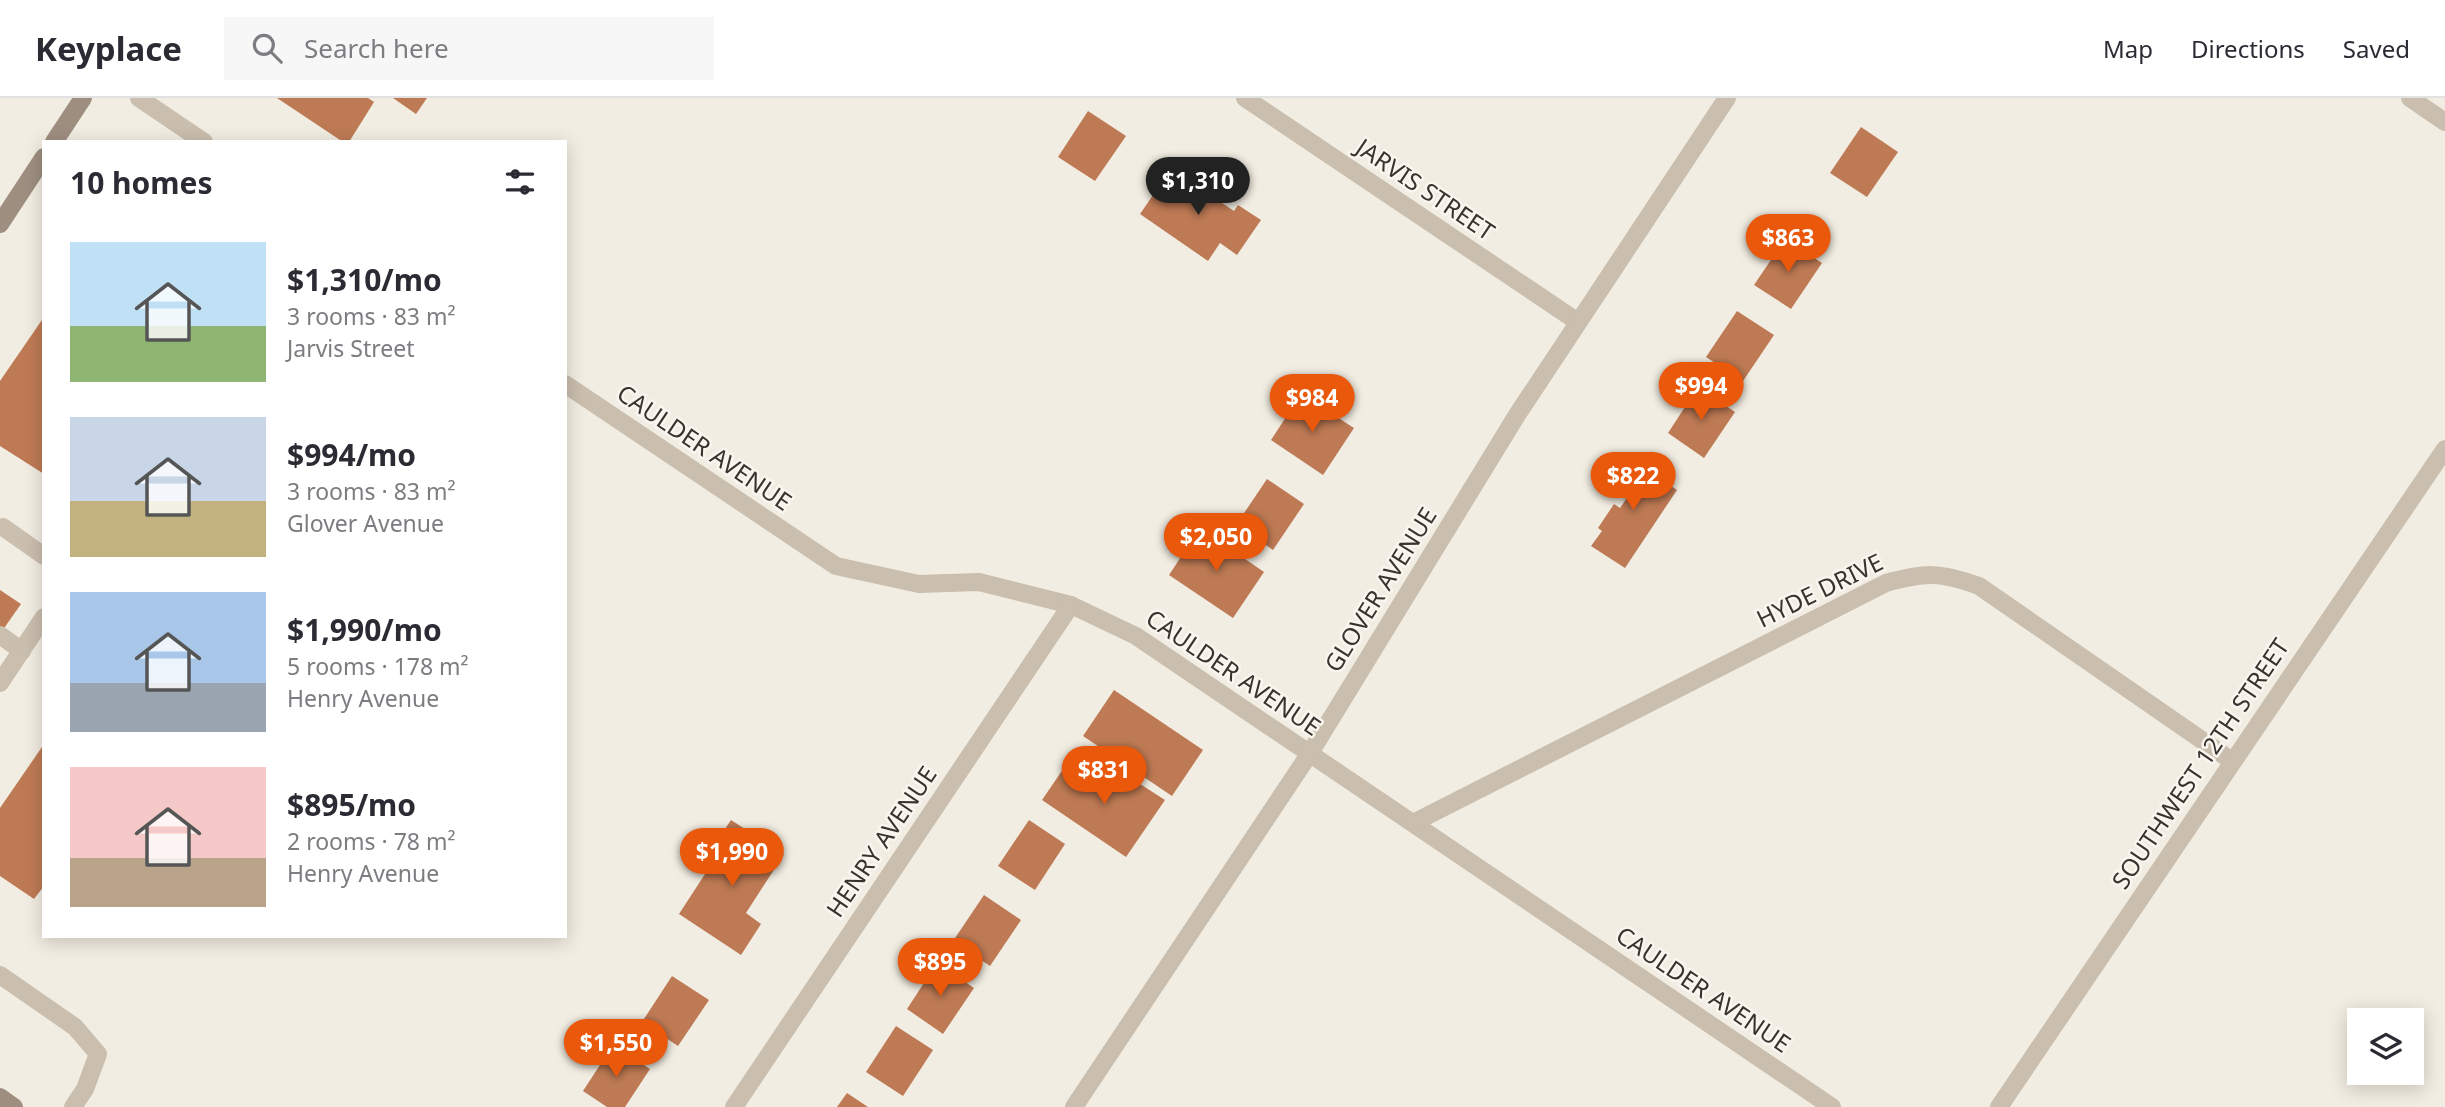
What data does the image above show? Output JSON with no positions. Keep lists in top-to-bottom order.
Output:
{
  "streets": {
    "street": [
      "JARVIS STREET",
      "CAULDER AVENUE",
      "GLOVER AVENUE",
      "HYDE DRIVE",
      "SOUTHWEST 12TH STREET",
      "HENRY AVENUE"
    ]
  },
  "crossings": [
    ["JARVIS STREET", "GLOVER AVENUE"],
    ["CAULDER AVENUE", "GLOVER AVENUE"],
    ["CAULDER AVENUE", "HYDE DRIVE"],
    ["CAULDER AVENUE", "HENRY AVENUE"],
    ["HYDE DRIVE", "SOUTHWEST 12TH STREET"]
  ],
  "page": {
    "header": "Keyplace",
    "search": "Search here",
    "nav": ["Map", "Directions", "Saved"],
    "heading": "10 homes",
    "price": [
      "$1,310",
      "$863",
      "$994",
      "$984",
      "$822",
      "$2,050",
      "$831",
      "$1,990",
      "$895",
      "$1,550"
    ],
    "list": [
      {
        "name": "$1,310/mo",
        "note": "3 rooms · 83 m² · Jarvis Street"
      },
      {
        "name": "$994/mo",
        "note": "3 rooms · 83 m² · Glover Avenue"
      },
      {
        "name": "$1,990/mo",
        "note": "5 rooms · 178 m² · Henry Avenue"
      },
      {
        "name": "$895/mo",
        "note": "2 rooms · 78 m² · Henry Avenue"
      }
    ]
  }
}
